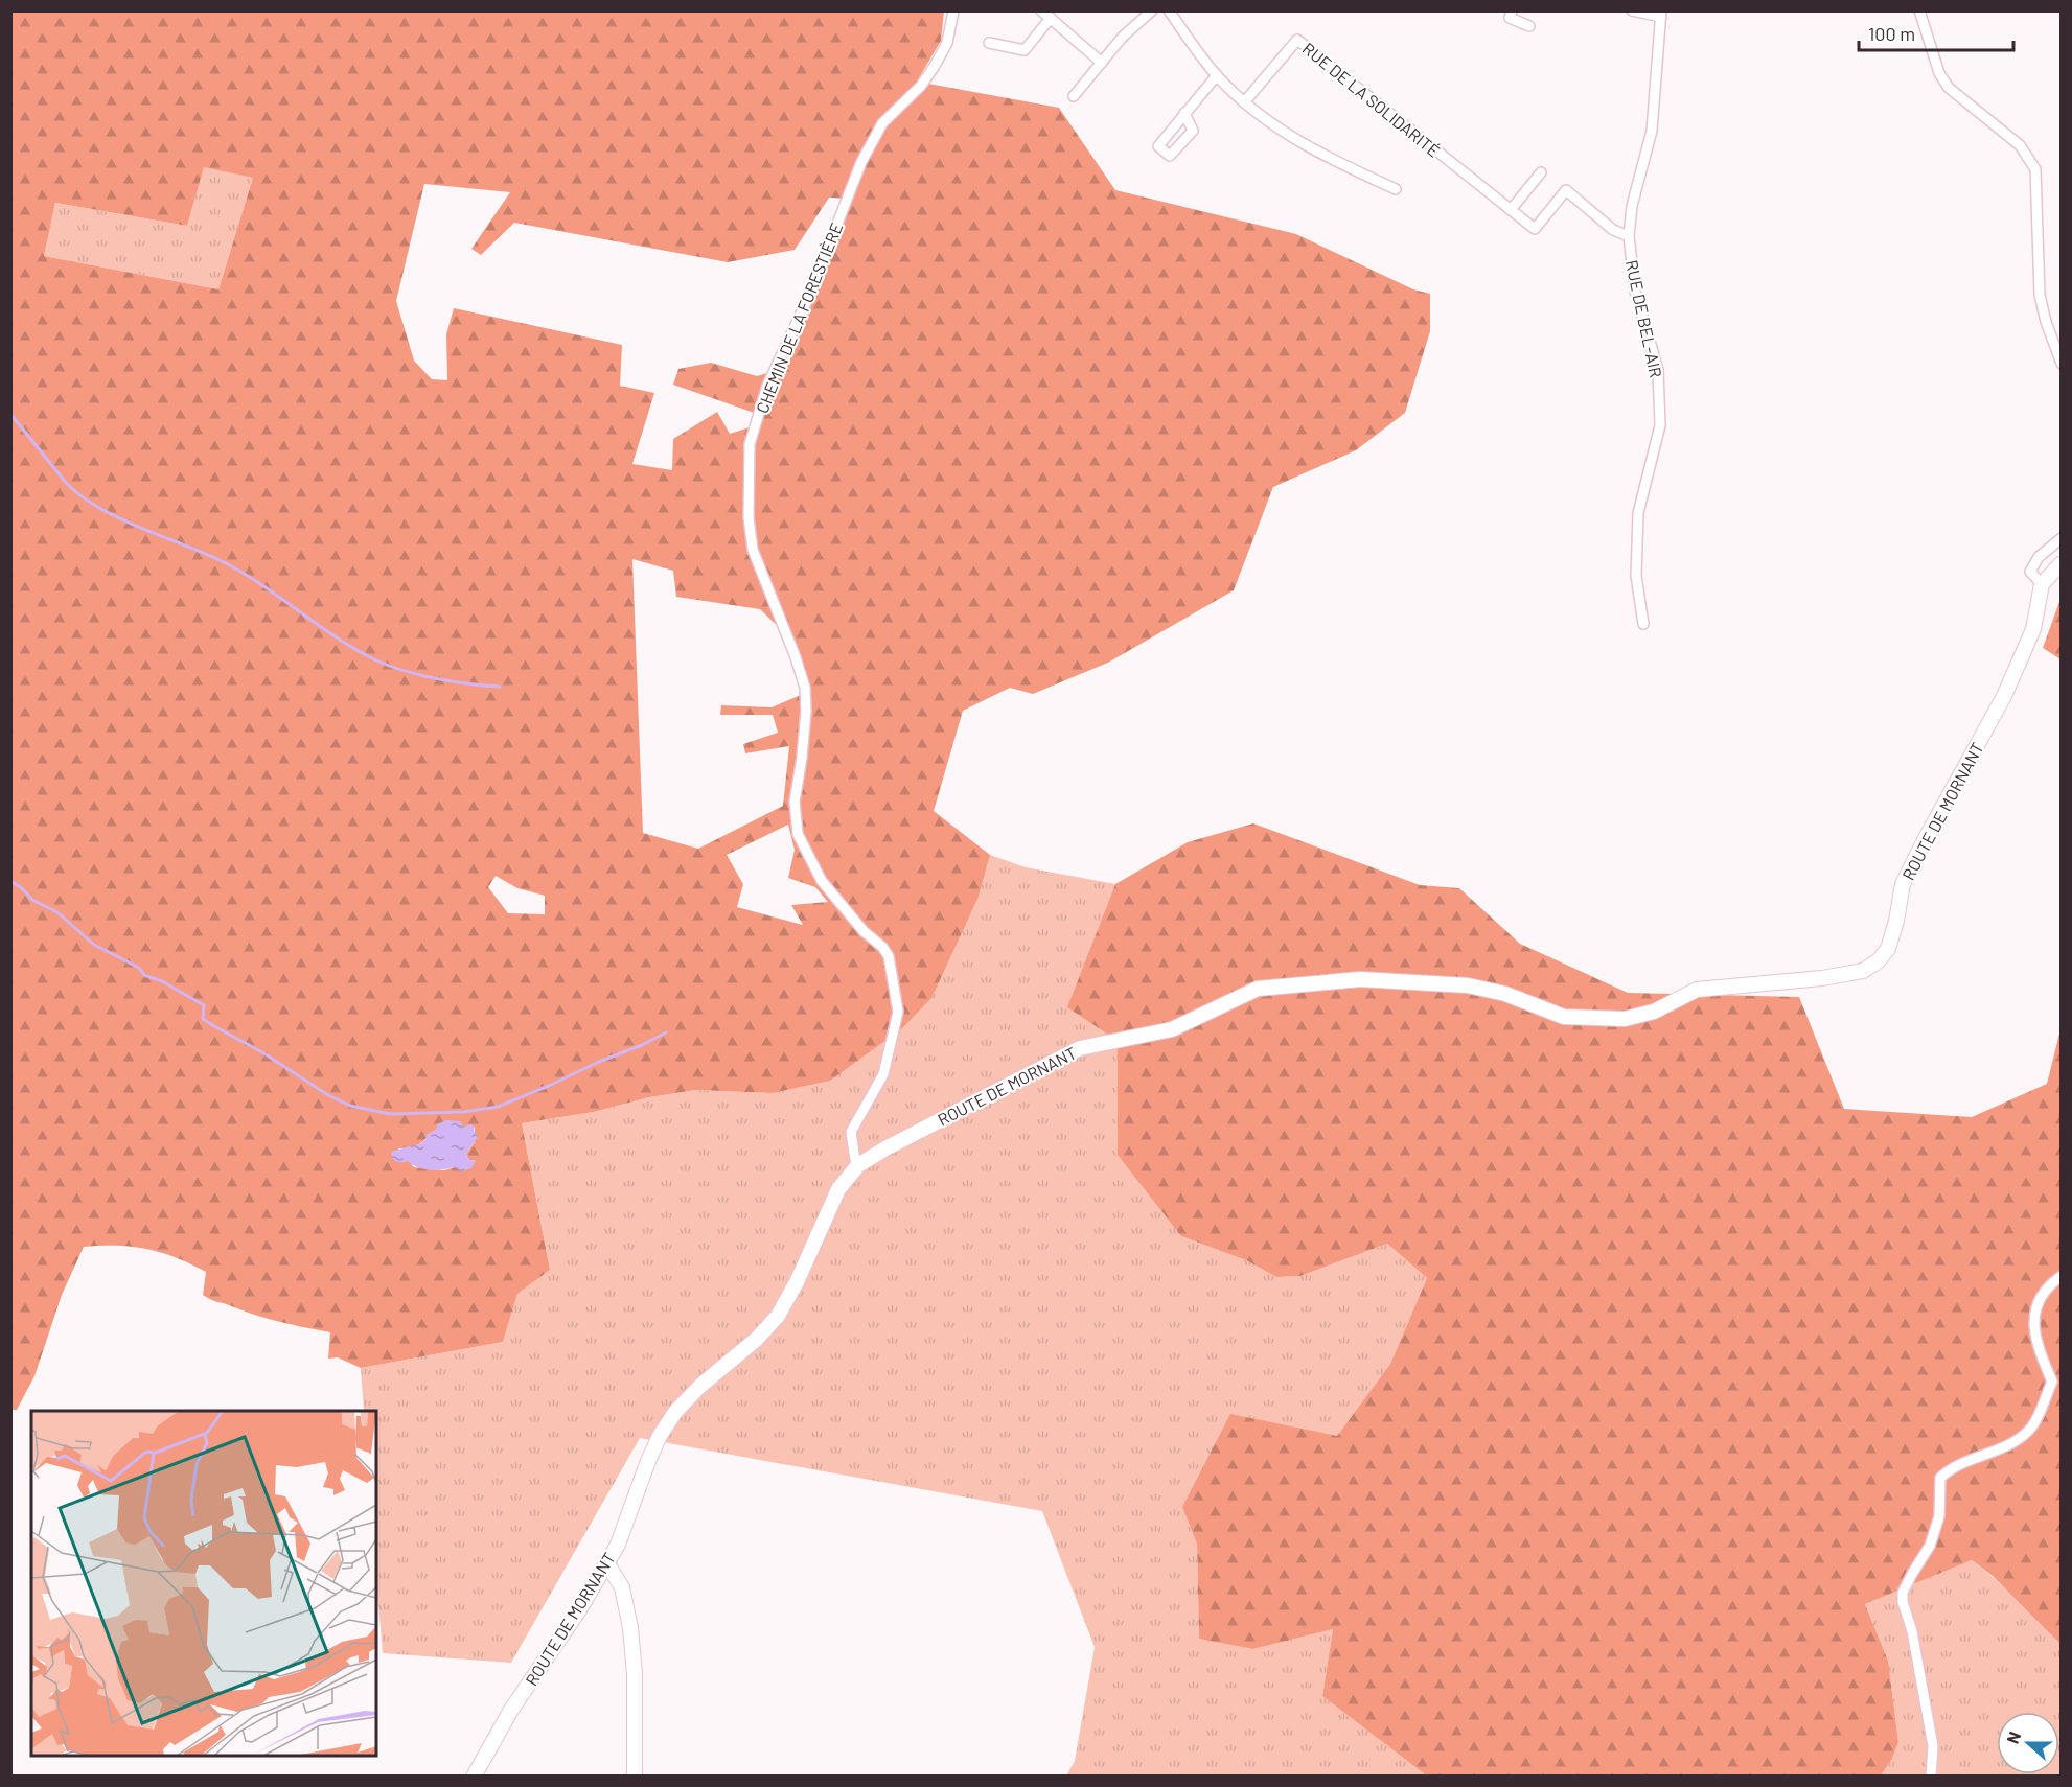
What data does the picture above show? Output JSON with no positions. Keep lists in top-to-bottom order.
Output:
{
  "streets": {
    "main road": ["ROUTE DE MORNANT"],
    "street": ["RUE DE LA SOLIDARITÉ", "CHEMIN DE LA FORESTIÈRE", "RUE DE BEL-AIR"]
  },
  "crossings": [
    ["RUE DE LA SOLIDARITÉ", "RUE DE BEL-AIR"],
    ["CHEMIN DE LA FORESTIÈRE", "ROUTE DE MORNANT"]
  ],
  "scale_bar": "100 m",
  "north": "left"
}
